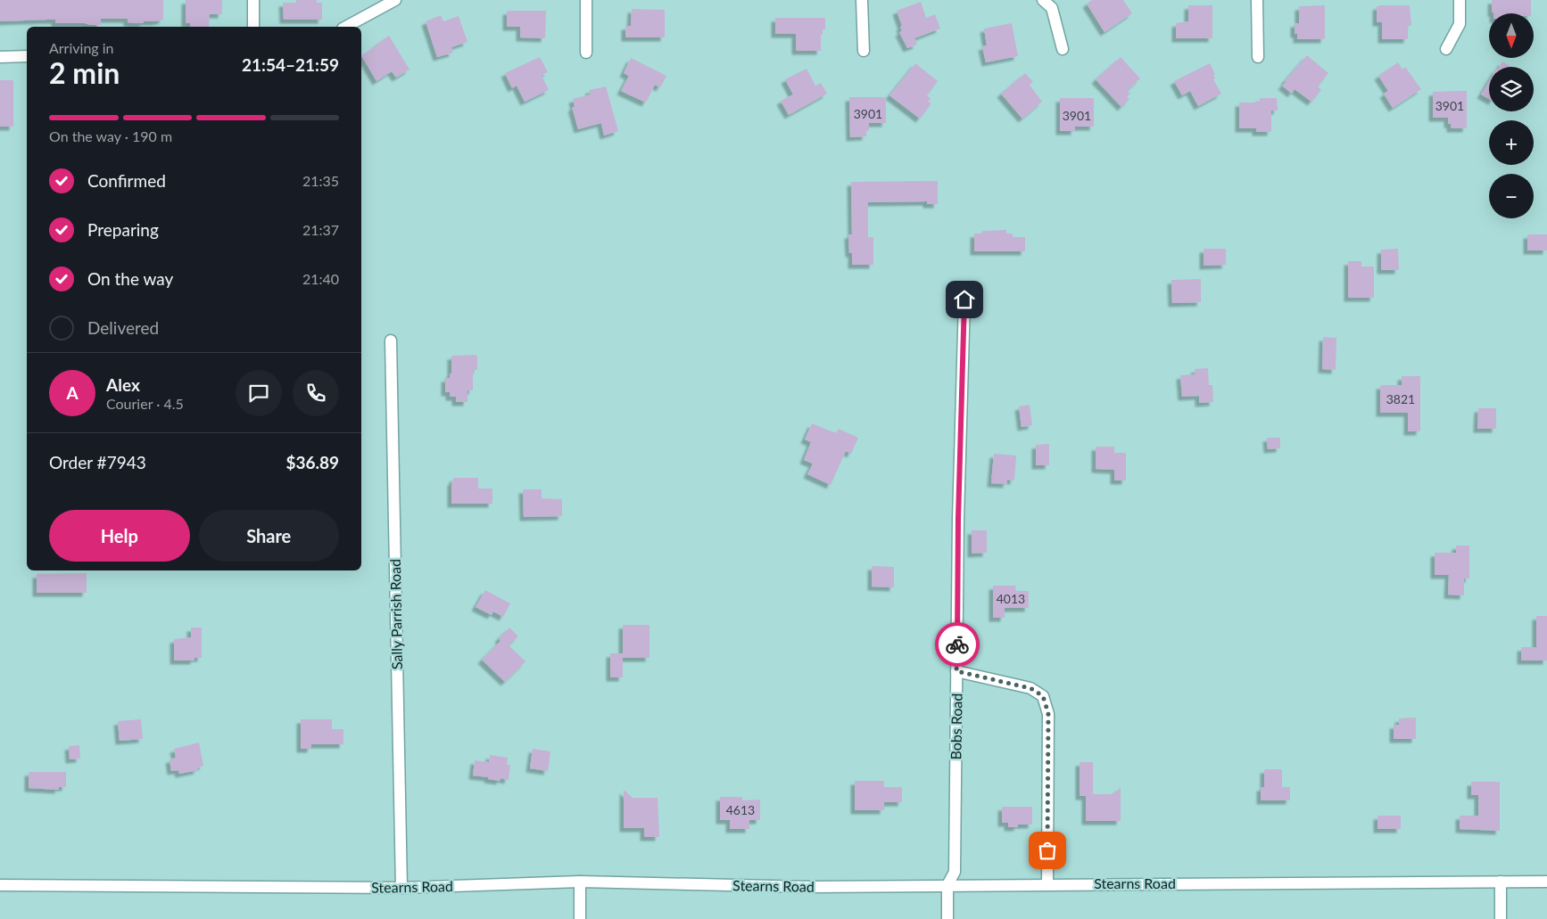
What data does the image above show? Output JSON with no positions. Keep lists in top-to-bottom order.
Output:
{
  "streets": {
    "street": ["Sally Parrish Road", "Bobs Road", "Stearns Road"]
  },
  "crossings": [
    ["Sally Parrish Road", "Stearns Road"],
    ["Bobs Road", "Stearns Road"]
  ],
  "house_numbers": [
    "3901",
    "3901",
    "3901",
    "3821",
    "4013",
    "4613"
  ],
  "north": "bottom",
  "page": {
    "map_buttons": ["+", "−"],
    "heading": ["2 min", "Arriving in", "21:54–21:59"],
    "panel": [
      "Alex",
      "Courier · 4.5",
      "Order #7943",
      "$36.89"
    ],
    "bar": "On the way · 190 m",
    "list": [
      ["Confirmed", "21:35"],
      ["Preparing", "21:37"],
      ["On the way", "21:40"],
      "Delivered"
    ],
    "round": "A",
    "buttons": ["Help", "Share"]
  }
}
